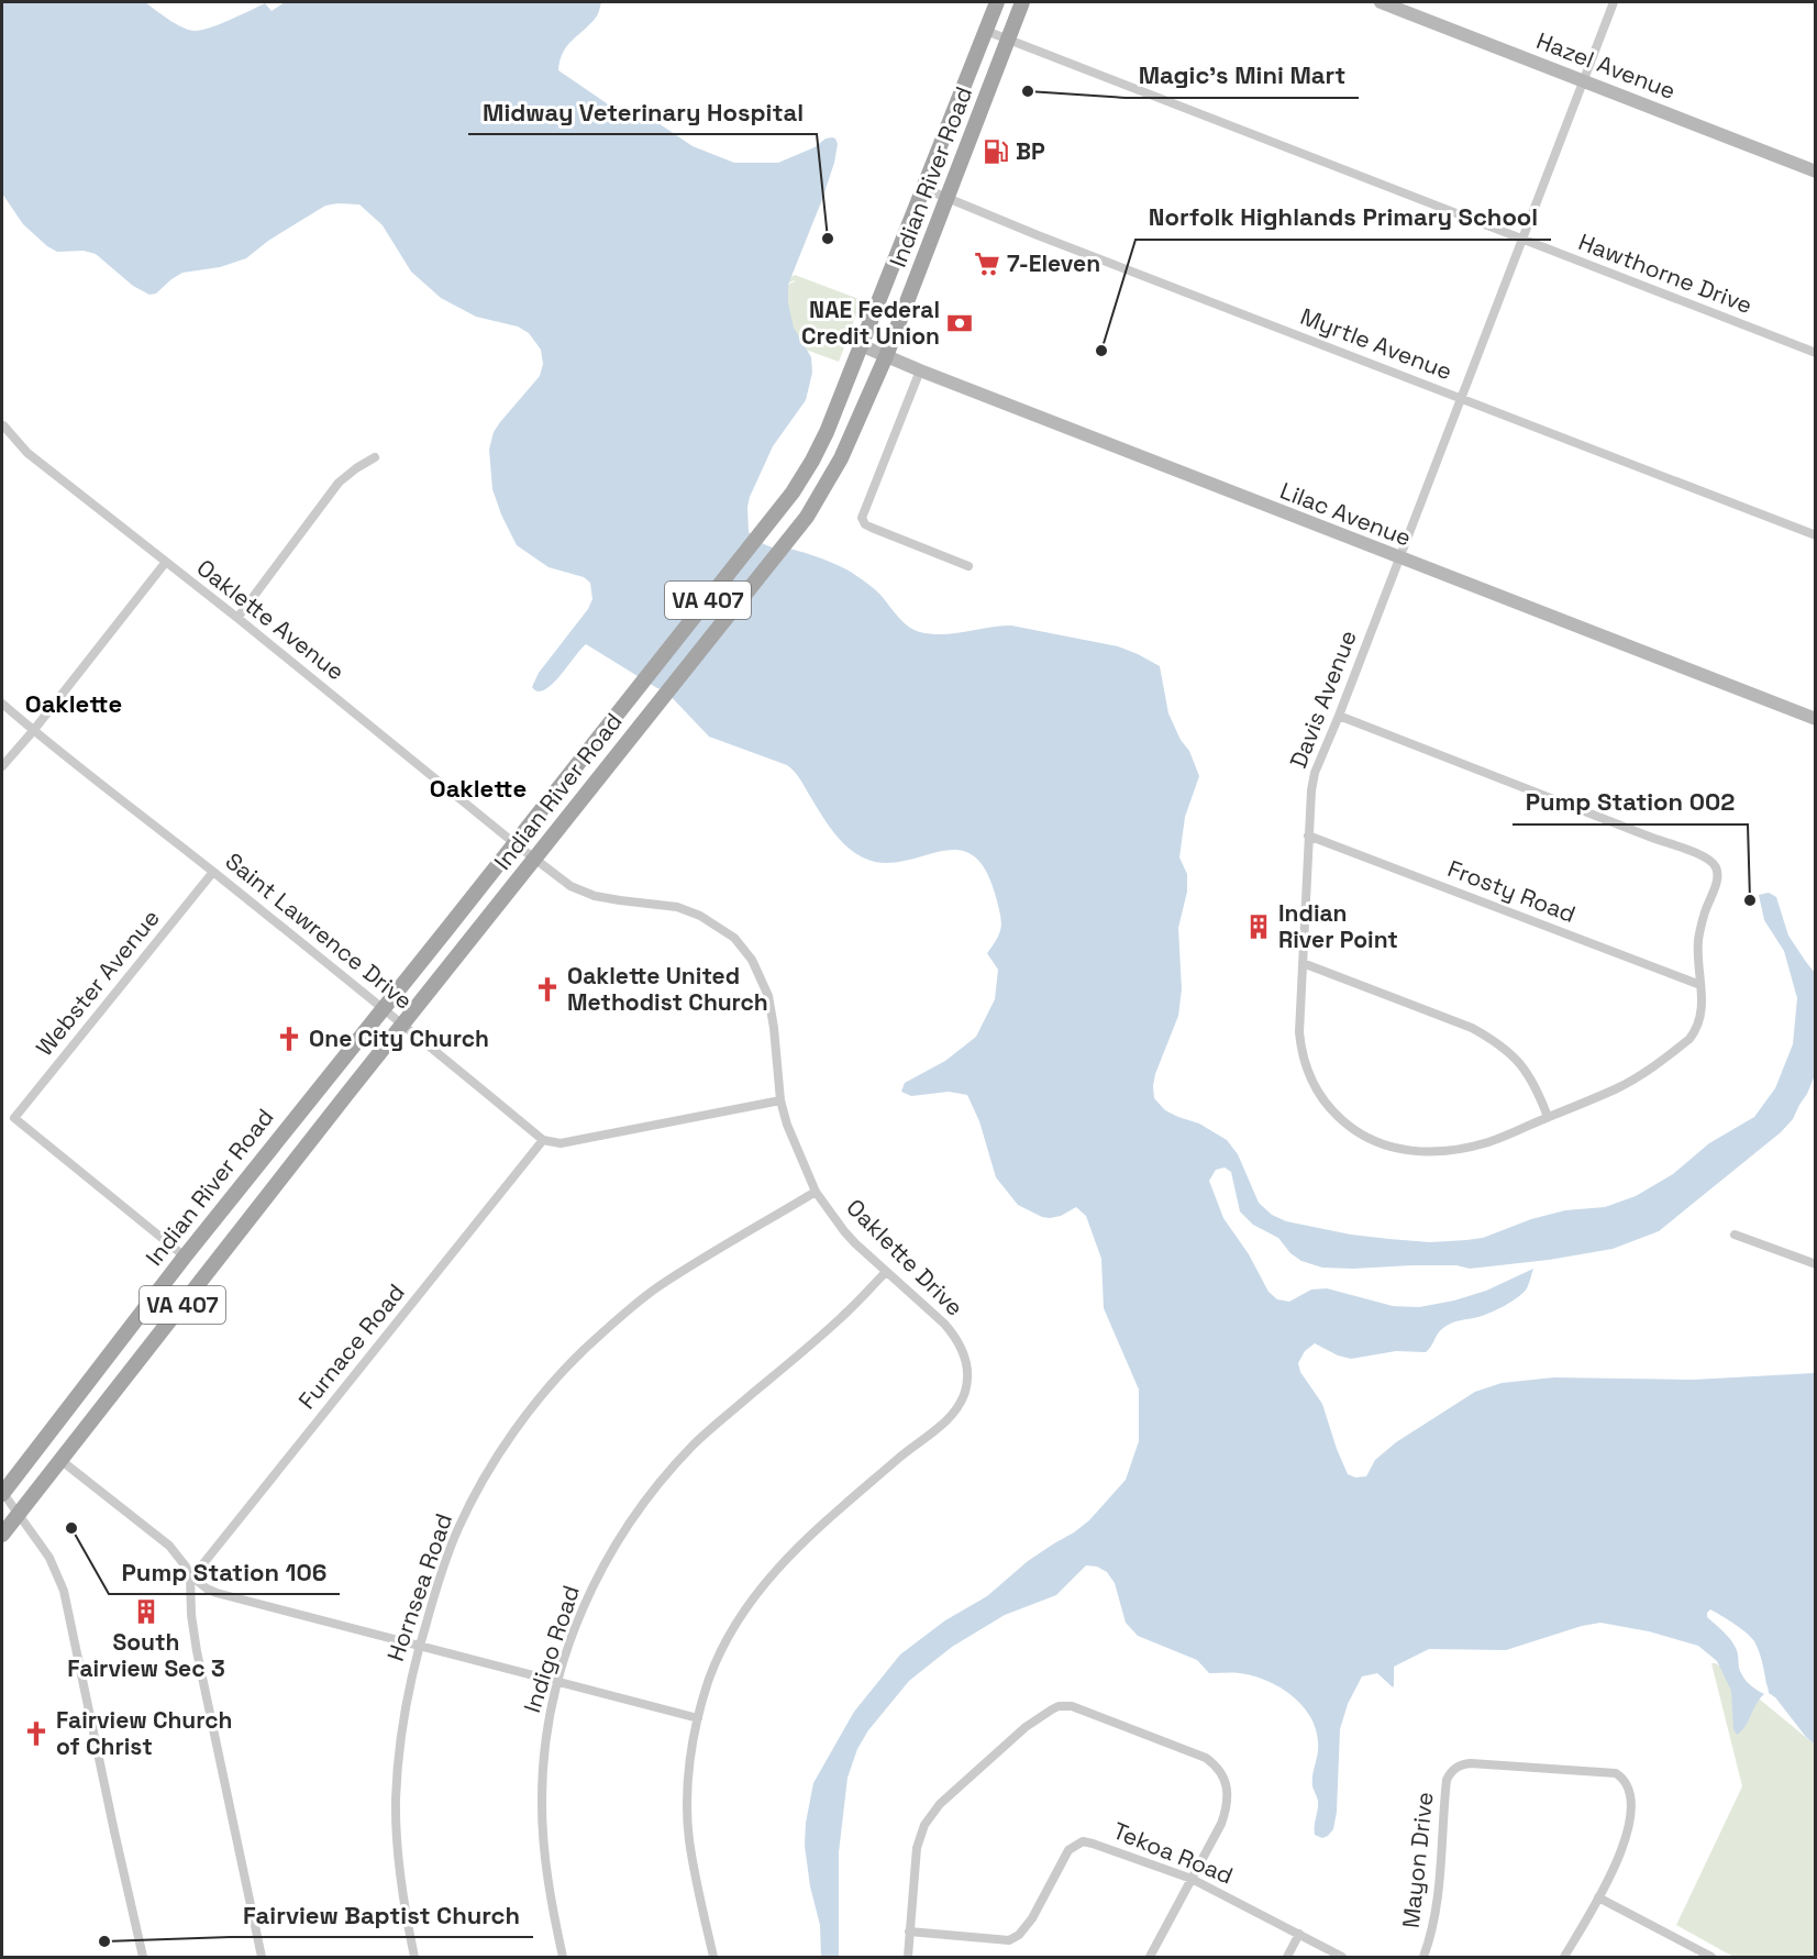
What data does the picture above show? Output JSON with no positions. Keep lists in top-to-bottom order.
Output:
{
  "streets": {
    "main road": ["Indian River Road", "VA 407"],
    "street": [
      "Hazel Avenue",
      "Hawthorne Drive",
      "Myrtle Avenue",
      "Lilac Avenue",
      "Oaklette Avenue",
      "Davis Avenue",
      "Frosty Road",
      "Saint Lawrence Drive",
      "Webster Avenue",
      "Oaklette Drive",
      "Furnace Road",
      "Hornsea Road",
      "Indigo Road",
      "Tekoa Road",
      "Mayon Drive"
    ]
  },
  "crossings": [
    ["Hazel Avenue", "Davis Avenue"],
    ["Indian River Road", "Hawthorne Drive"],
    ["Indian River Road", "Myrtle Avenue"],
    ["Indian River Road", "Lilac Avenue"],
    ["Indian River Road", "Oaklette Avenue"],
    ["Indian River Road", "Saint Lawrence Drive"],
    ["Indian River Road", "Webster Avenue"],
    ["Indian River Road", "Oaklette Drive"],
    ["Hawthorne Drive", "Davis Avenue"],
    ["Myrtle Avenue", "Davis Avenue"],
    ["Lilac Avenue", "Davis Avenue"],
    ["Oaklette Avenue", "Oaklette Drive"],
    ["Davis Avenue", "Frosty Road"],
    ["Saint Lawrence Drive", "Webster Avenue"],
    ["Saint Lawrence Drive", "Furnace Road"],
    ["Oaklette Drive", "Hornsea Road"],
    ["Oaklette Drive", "Indigo Road"]
  ],
  "districts": ["Oaklette", "Oaklette"],
  "places": {
    "other": [
      "Magic's Mini Mart",
      "Midway Veterinary Hospital",
      "Norfolk Highlands Primary School",
      "Pump Station 002",
      "Pump Station 106",
      "Fairview Baptist Church"
    ],
    "fuel station": ["BP"],
    "supermarket": ["7-Eleven"],
    "bank": ["NAE Federal Credit Union"],
    "building": ["Indian River Point", "South Fairview Sec 3"],
    "church": ["Oaklette United Methodist Church", "One City Church", "Fairview Church of Christ"]
  }
}
